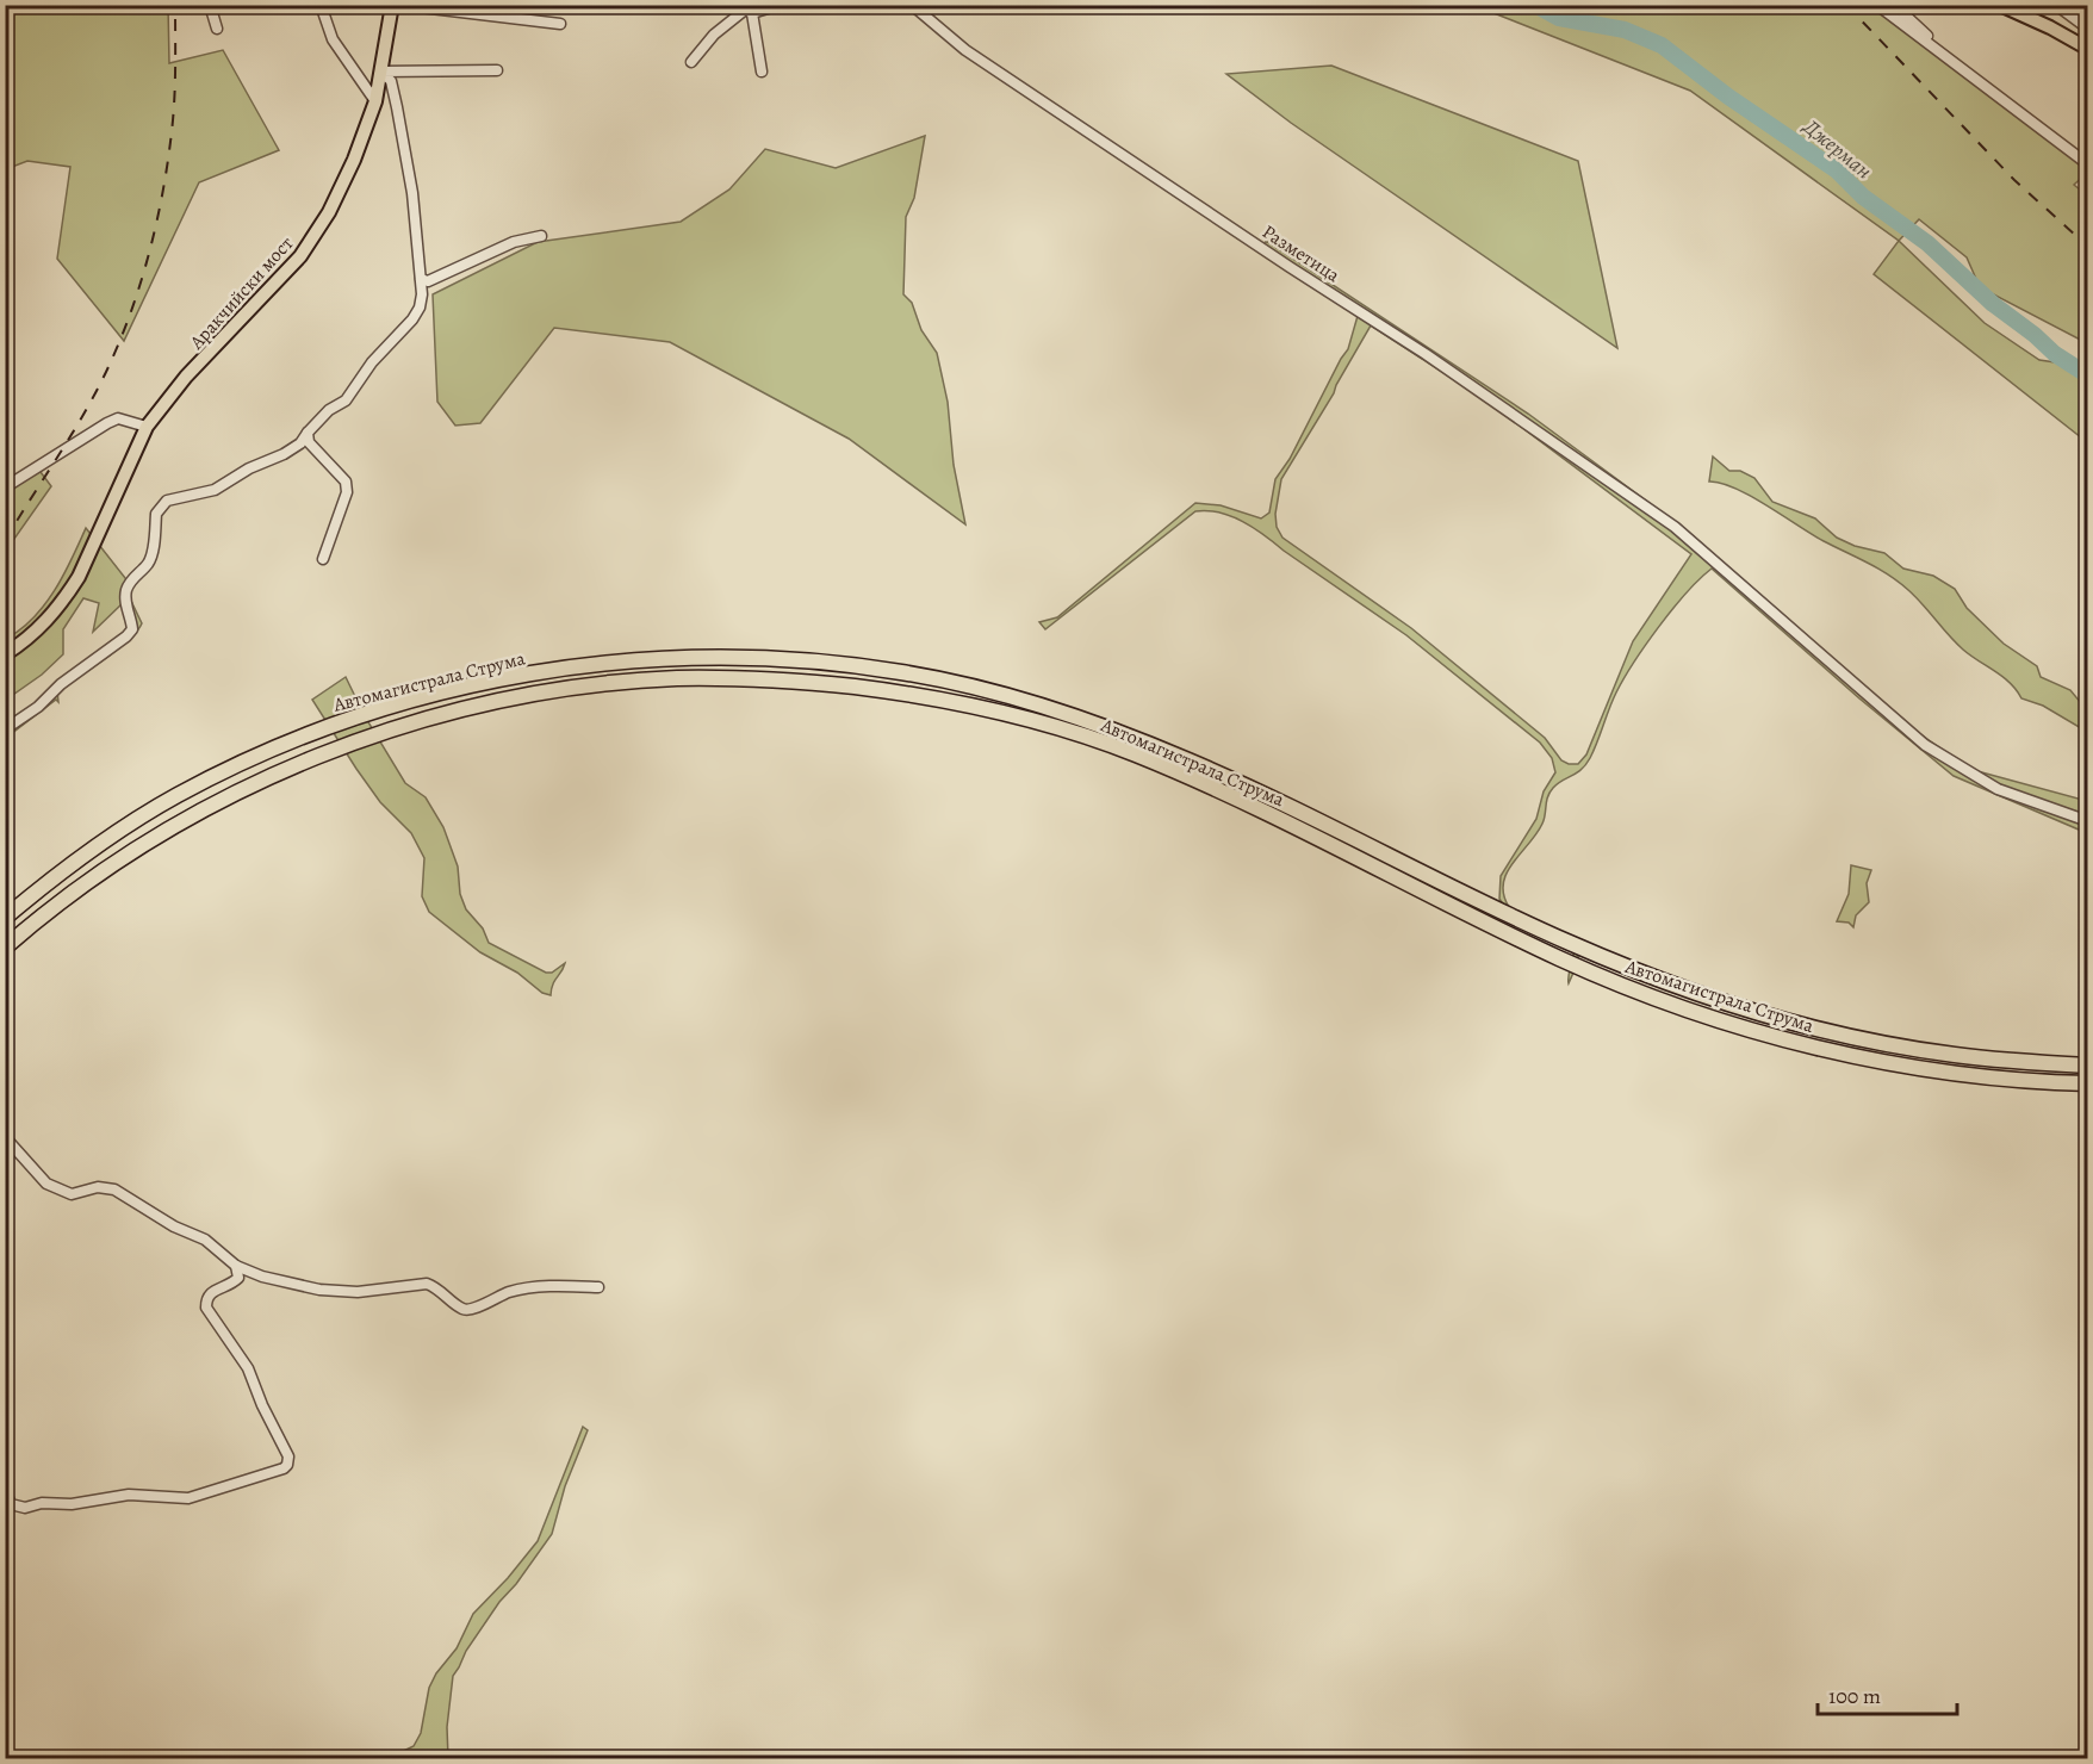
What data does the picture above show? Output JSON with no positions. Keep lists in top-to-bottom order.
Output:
{
  "streets": {
    "highway": ["Автомагистрала Струма"],
    "main road": ["Аракчийски мост"],
    "street": ["Разметица"]
  },
  "water": ["Джерман"],
  "scale_bar": "100 m"
}
